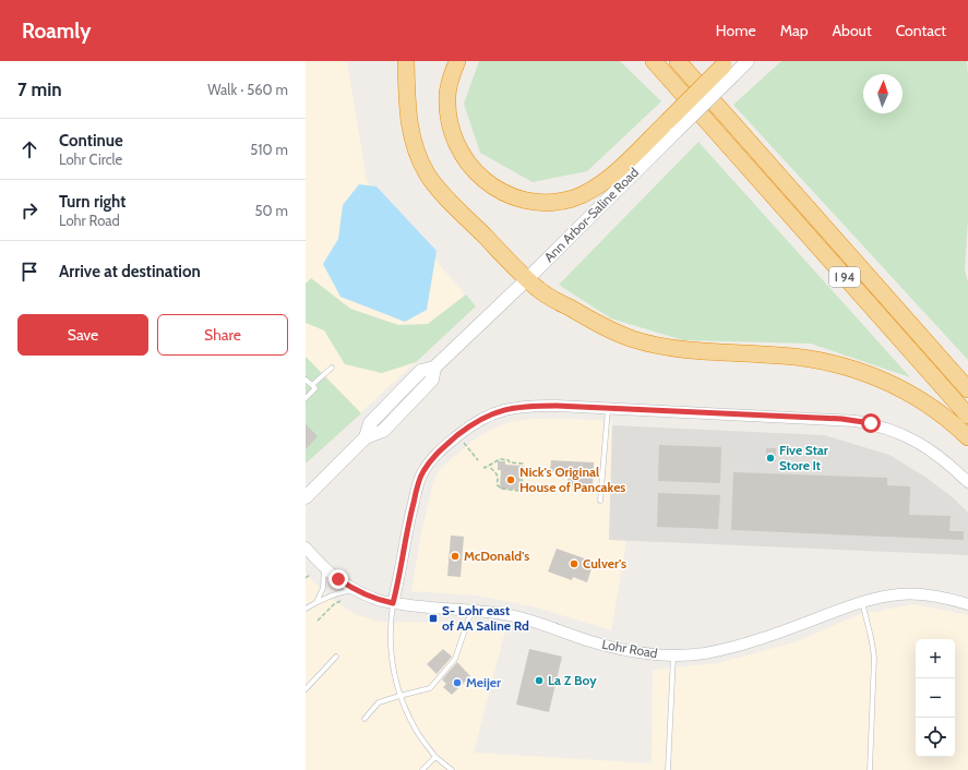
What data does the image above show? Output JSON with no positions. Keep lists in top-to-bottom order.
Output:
{
  "streets": {
    "highway": ["I 94"],
    "main road": ["Ann Arbor-Saline Road"],
    "street": ["Lohr Road"]
  },
  "places": {
    "other": [
      "Five Star Store It",
      "Nick's Original House of Pancakes",
      "McDonald's",
      "Culver's",
      "La Z Boy",
      "Meijer"
    ],
    "transit": ["S- Lohr east of AA Saline Rd"]
  },
  "north": "top",
  "page": {
    "header": "Roamly",
    "nav": [
      "Home",
      "Map",
      "About",
      "Contact"
    ],
    "heading": ["7 min", "Walk · 560 m"],
    "list": [
      ["Continue", "Lohr Circle", "510 m"],
      ["Turn right", "Lohr Road", "50 m"],
      "Arrive at destination"
    ],
    "buttons": ["Save", "Share"],
    "map_buttons": ["+", "−"]
  }
}
